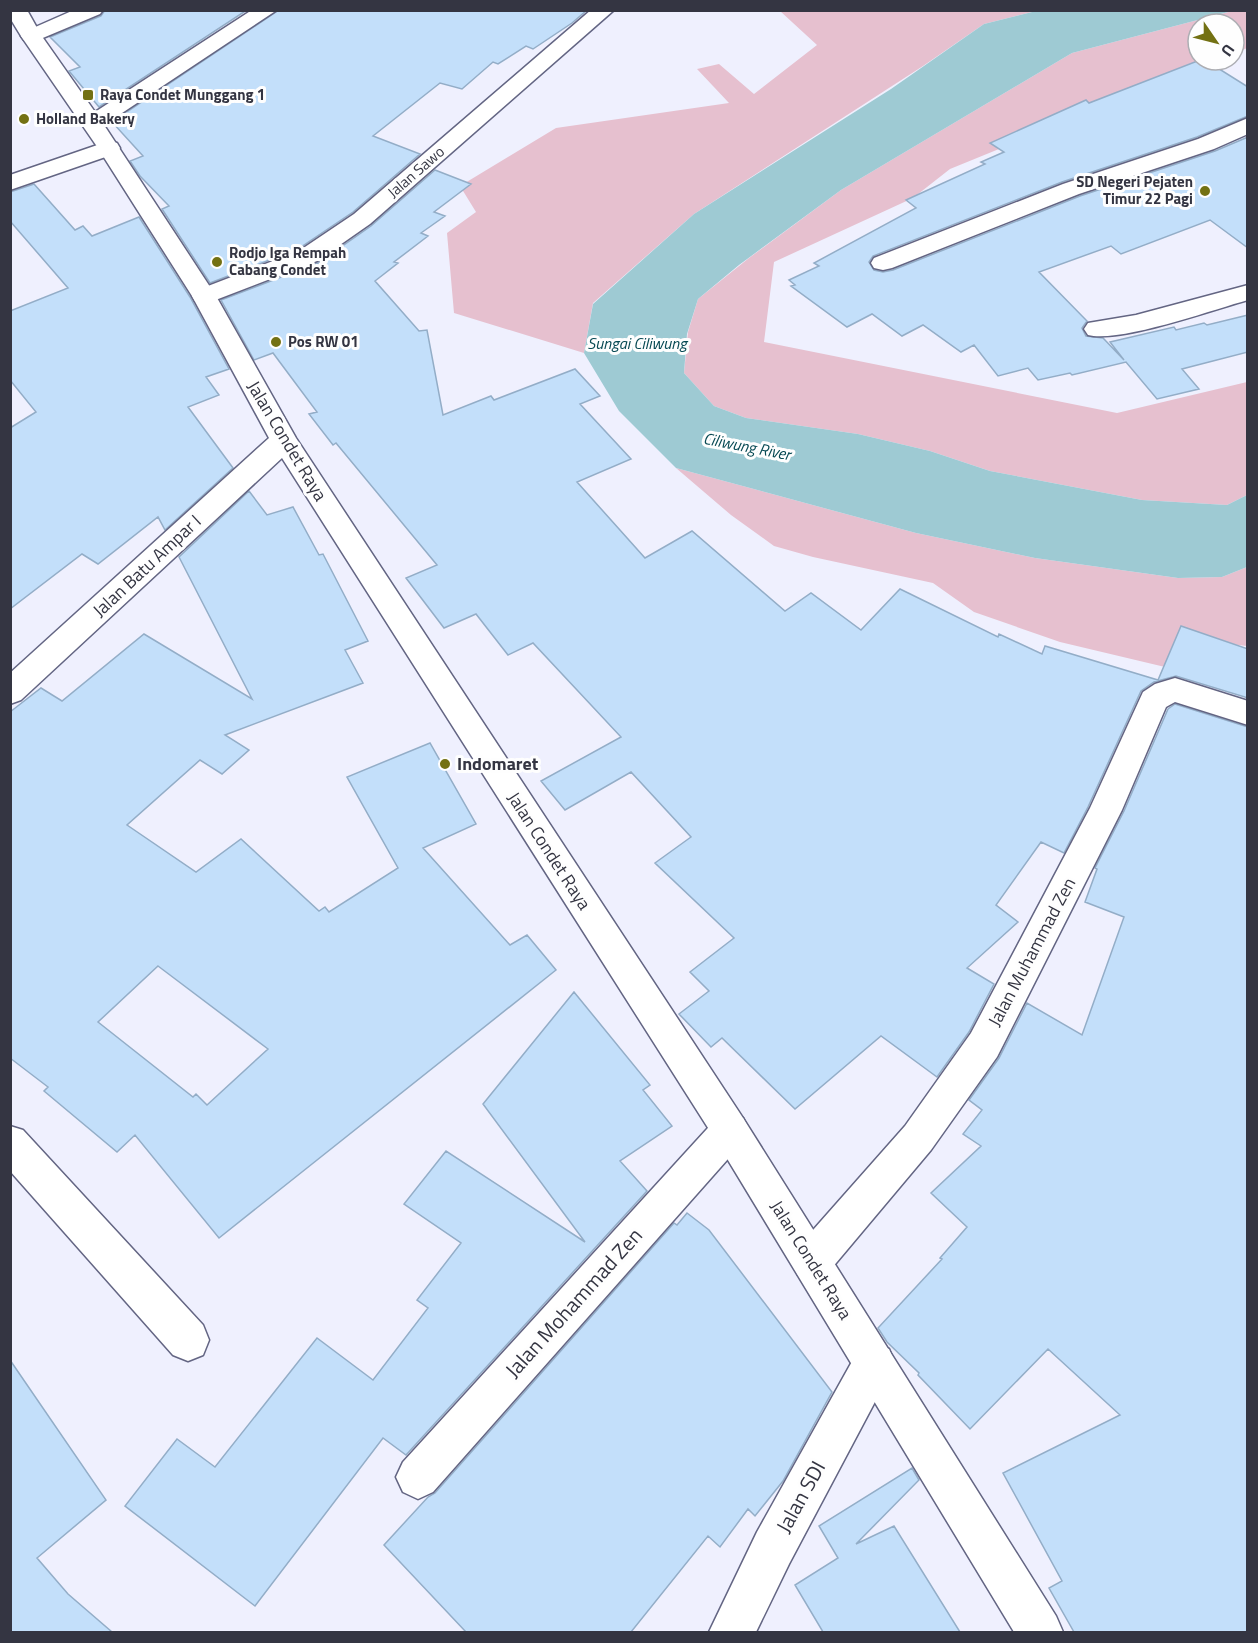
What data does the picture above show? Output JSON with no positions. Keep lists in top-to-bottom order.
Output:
{
  "streets": {
    "street": [
      "Jalan Sawo",
      "Jalan Condet Raya",
      "Jalan Batu Ampar I",
      "Jalan Muhammad Zen",
      "Jalan Mohammad Zen",
      "Jalan SDI"
    ]
  },
  "crossings": [
    ["Jalan Sawo", "Jalan Condet Raya"],
    ["Jalan Condet Raya", "Jalan Batu Ampar I"],
    ["Jalan Condet Raya", "Jalan Muhammad Zen"],
    ["Jalan Condet Raya", "Jalan Mohammad Zen"],
    ["Jalan Condet Raya", "Jalan SDI"]
  ],
  "water": ["Sungai Ciliwung", "Ciliwung River"],
  "places": {
    "transit": ["Raya Condet Munggang 1"],
    "other": [
      "Holland Bakery",
      "SD Negeri Pejaten Timur 22 Pagi",
      "Rodjo Iga Rempah Cabang Condet",
      "Pos RW 01",
      "Indomaret"
    ]
  },
  "north": "bottom right"
}
